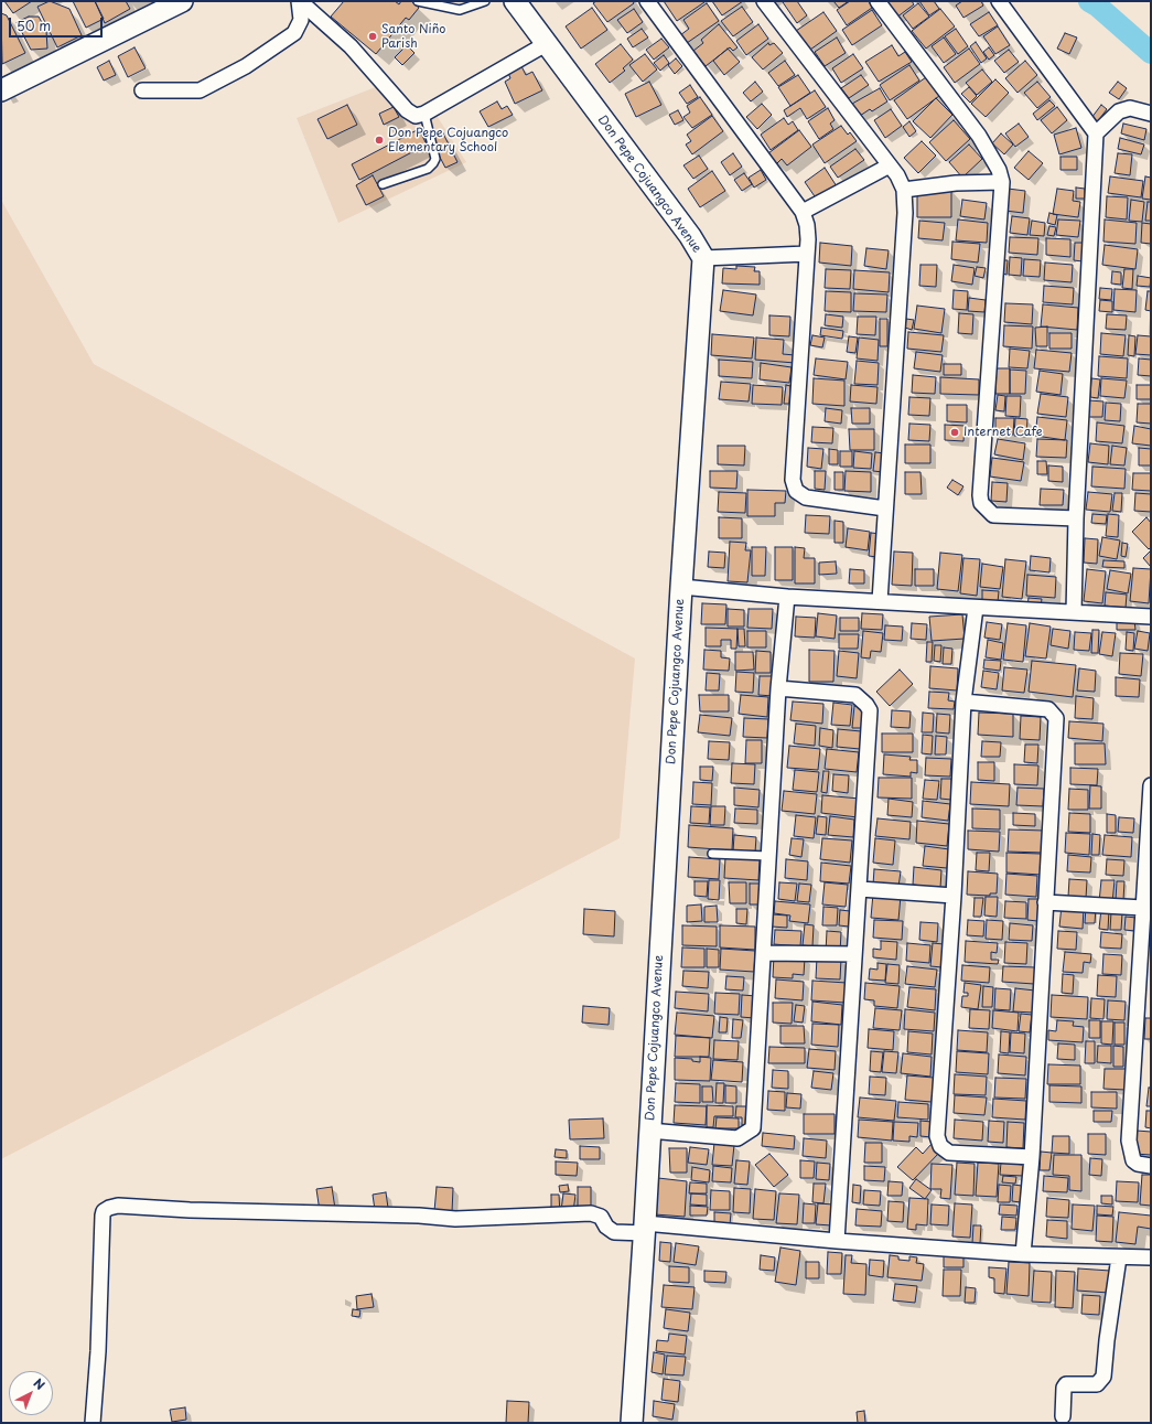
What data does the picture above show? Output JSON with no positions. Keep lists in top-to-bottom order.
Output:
{
  "streets": {
    "street": ["Don Pepe Cojuangco Avenue"]
  },
  "places": ["Santo Niño Parish", "Don Pepe Cojuangco Elementary School", "Internet Cafe"],
  "scale_bar": "50 m",
  "north": "top right"
}
